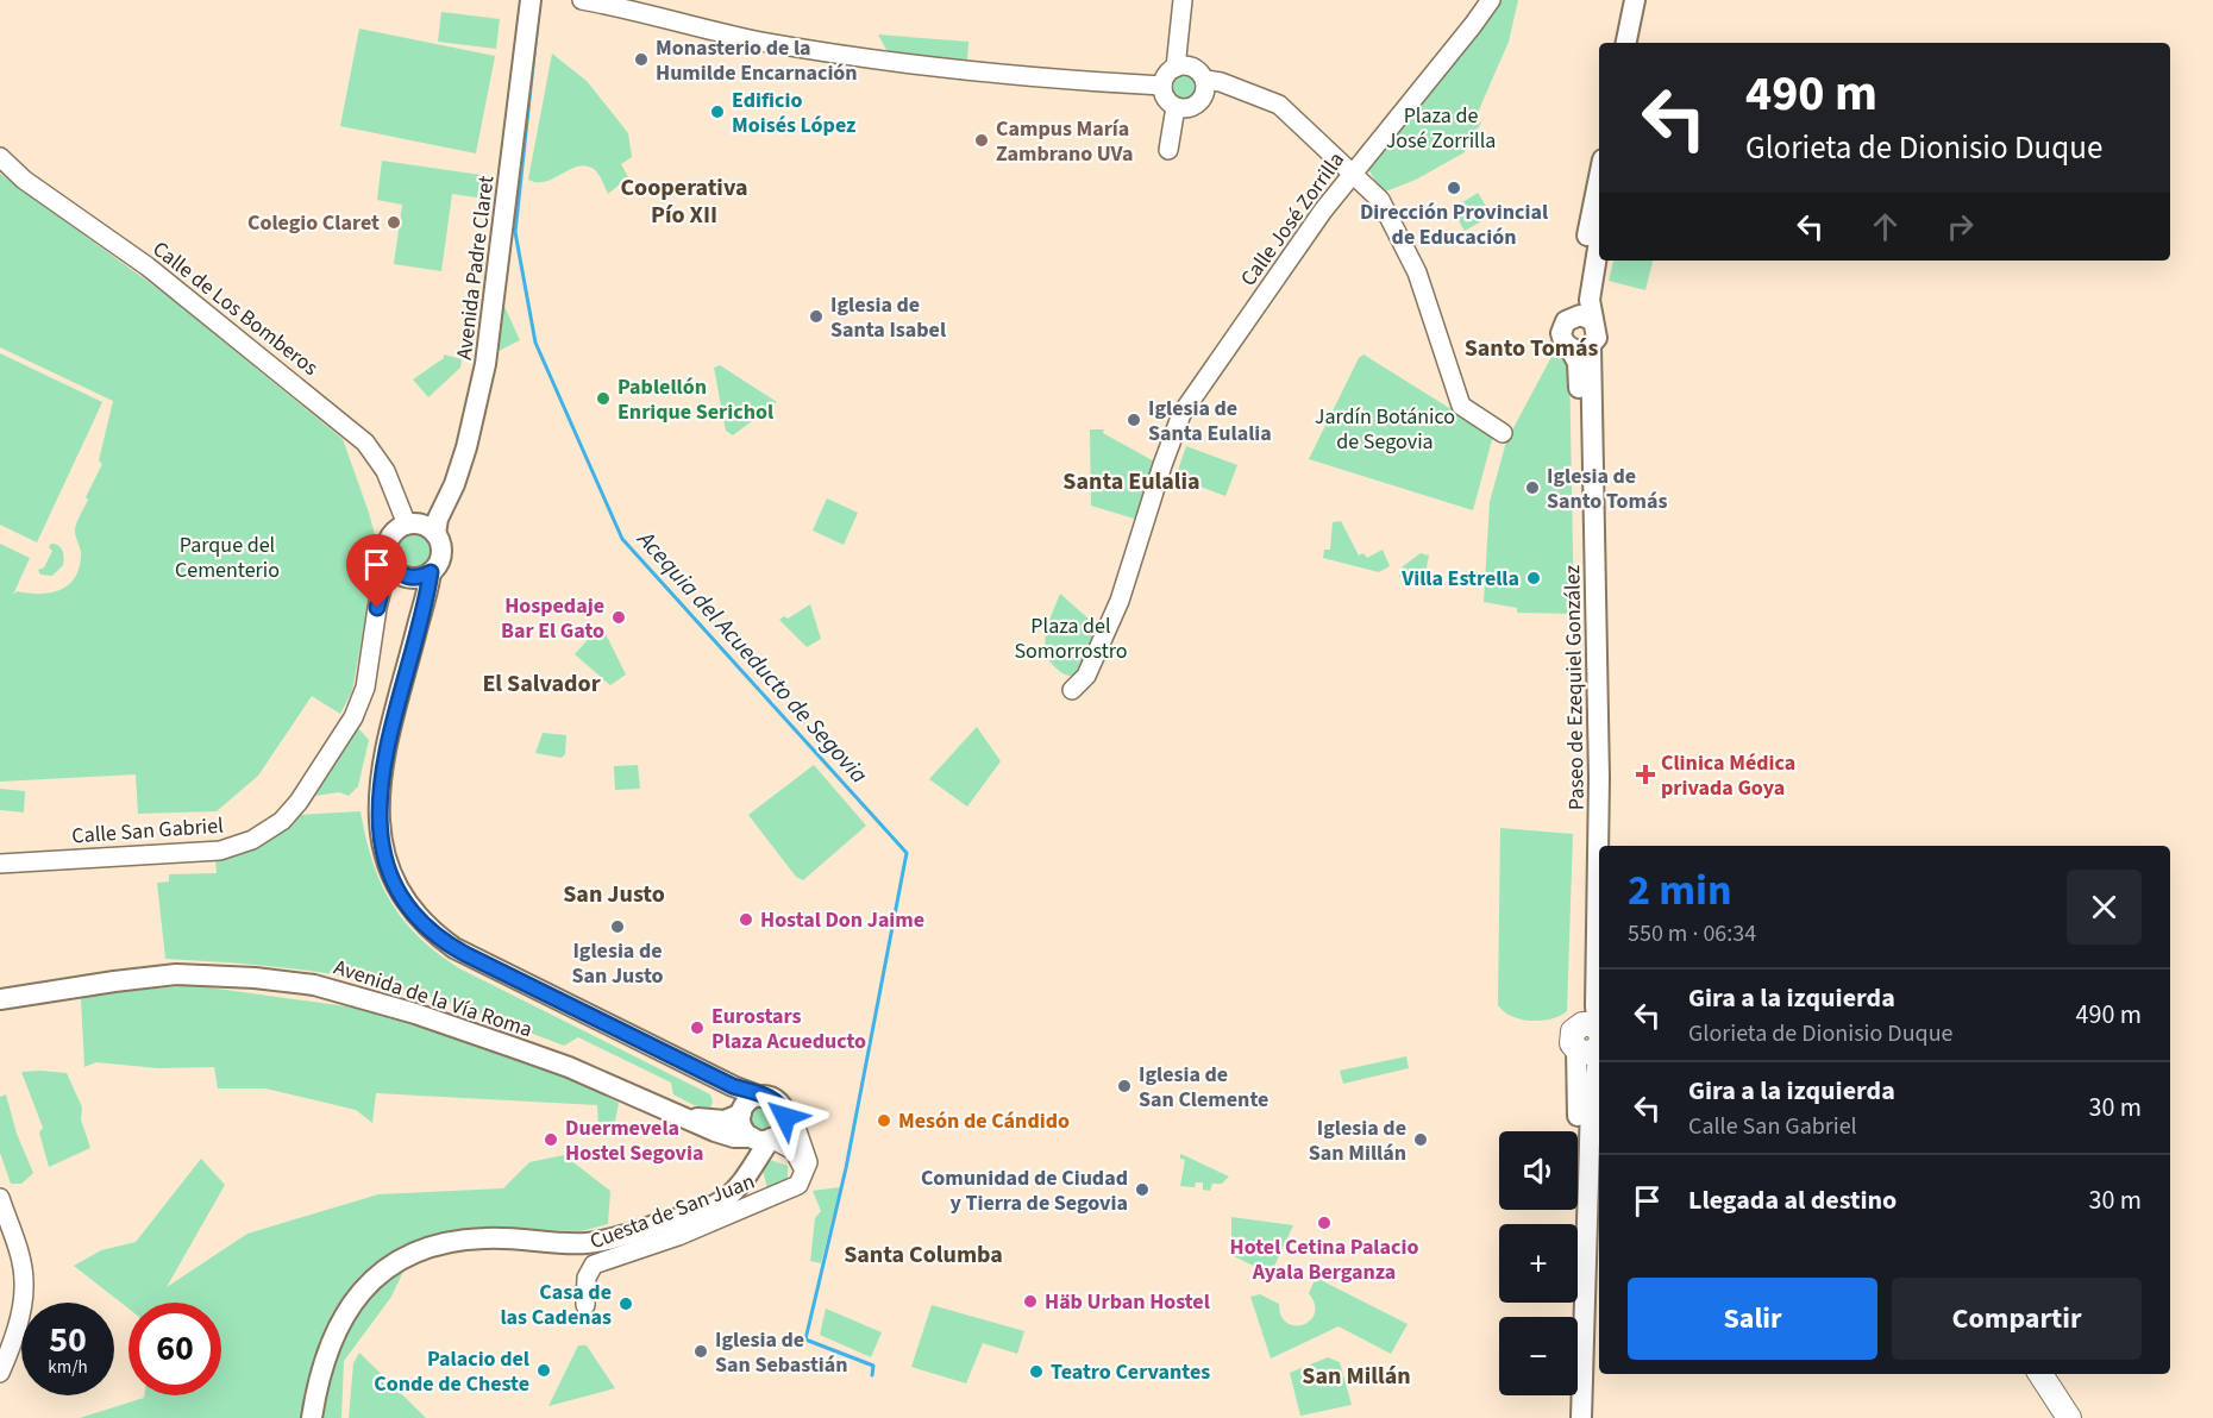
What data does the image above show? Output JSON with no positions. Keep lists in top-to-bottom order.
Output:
{
  "streets": {
    "main road": ["Avenida Padre Claret", "Paseo de Ezequiel González", "Avenida de la Vía Roma"],
    "street": [
      "Calle José Zorrilla",
      "Calle de Los Bomberos",
      "Calle San Gabriel",
      "Cuesta de San Juan"
    ]
  },
  "crossings": [
    ["Avenida Padre Claret", "Calle de Los Bomberos"],
    ["Avenida Padre Claret", "Calle San Gabriel"],
    ["Calle de Los Bomberos", "Calle San Gabriel"]
  ],
  "districts": [
    "Cooperativa Pío XII",
    "Santo Tomás",
    "Santa Eulalia",
    "El Salvador",
    "San Justo",
    "Santa Columba",
    "San Millán"
  ],
  "water": ["Acequia del Acueducto de Segovia"],
  "parks": [
    "Plaza de José Zorrilla",
    "Jardín Botánico de Segovia",
    "Parque del Cementerio",
    "Plaza del Somorrostro"
  ],
  "places": {
    "other": [
      "Monasterio de la Humilde Encarnación",
      "Edificio Moisés López",
      "Campus María Zambrano UVa",
      "Dirección Provincial de Educación",
      "Colegio Claret",
      "Iglesia de Santa Isabel",
      "Pablellón Enrique Serichol",
      "Iglesia de Santa Eulalia",
      "Iglesia de Santo Tomás",
      "Villa Estrella",
      "Hospedaje Bar El Gato",
      "Hostal Don Jaime",
      "Iglesia de San Justo",
      "Eurostars Plaza Acueducto",
      "Iglesia de San Clemente",
      "Mesón de Cándido",
      "Duermevela Hostel Segovia",
      "Iglesia de San Millán",
      "Comunidad de Ciudad y Tierra de Segovia",
      "Hotel Cetina Palacio Ayala Berganza",
      "Häb Urban Hostel",
      "Casa de las Cadenas",
      "Iglesia de San Sebastián",
      "Palacio del Conde de Cheste",
      "Teatro Cervantes"
    ],
    "health": ["Clinica Médica privada Goya"]
  },
  "page": {
    "turn": ["490 m", "Glorieta de Dionisio Duque"],
    "heading": ["2 min", "550 m · 06:34"],
    "list": [
      {
        "name": "Gira a la izquierda",
        "note": "Glorieta de Dionisio Duque",
        "value": "490 m"
      },
      {
        "name": "Gira a la izquierda",
        "note": "Calle San Gabriel",
        "value": "30 m"
      },
      {
        "name": "Llegada al destino",
        "value": "30 m"
      }
    ],
    "map_buttons": ["+", "−"],
    "buttons": ["Salir", "Compartir"],
    "speed": "50 km/h",
    "limit": "60"
  }
}
